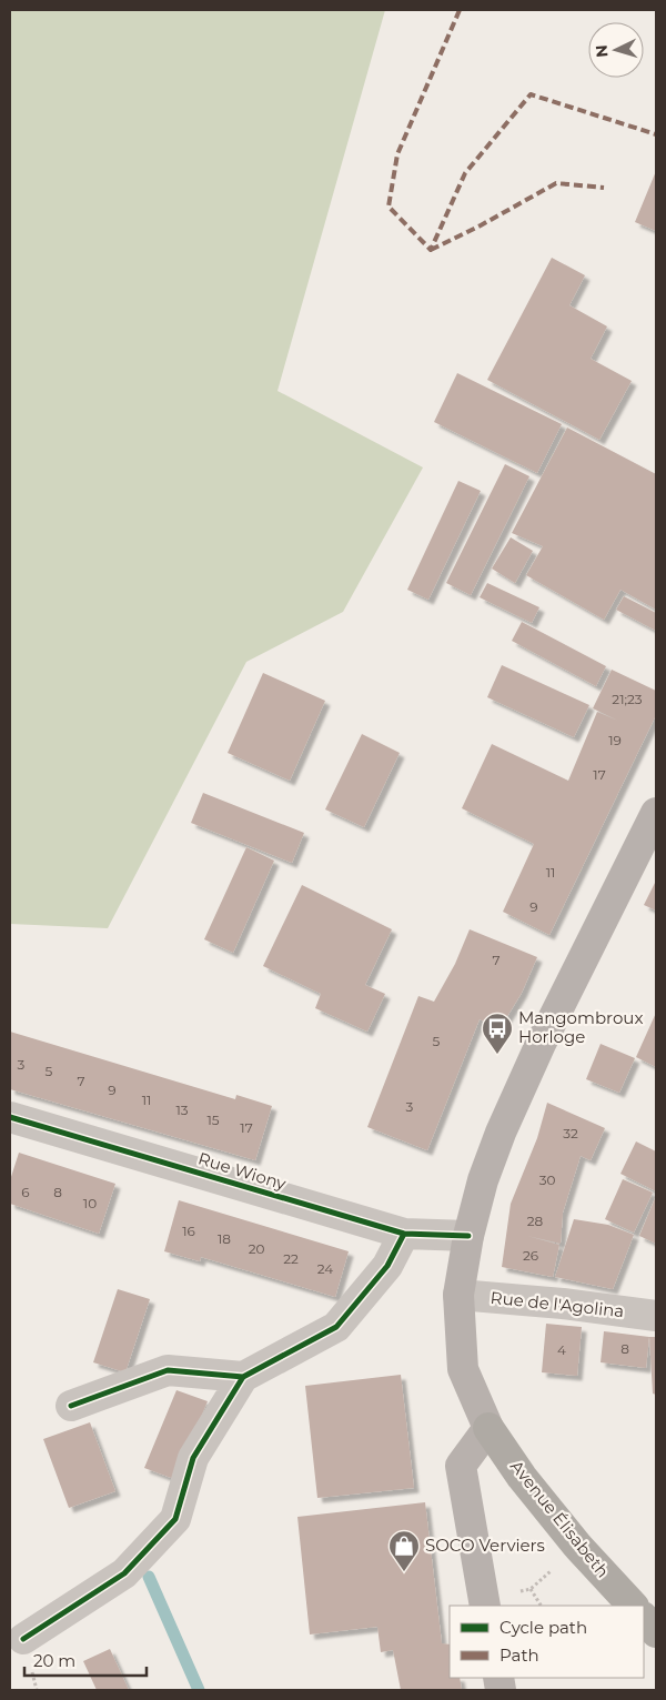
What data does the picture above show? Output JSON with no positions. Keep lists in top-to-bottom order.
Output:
{
  "streets": {
    "highway": ["Avenue Élisabeth"],
    "street": ["Rue Wiony", "Rue de l'Agolina"]
  },
  "places": {
    "bus stop": ["Mangombroux Horloge"],
    "shop": ["SOCO Verviers"]
  },
  "house_numbers": [
    "21;23",
    "19",
    "17",
    "11",
    "9",
    "7",
    "5",
    "3",
    "5",
    "7",
    "9",
    "11",
    "3",
    "13",
    "15",
    "17",
    "32",
    "30",
    "6",
    "8",
    "10",
    "28",
    "16",
    "18",
    "20",
    "26",
    "22",
    "24",
    "8",
    "4"
  ],
  "legend": ["Cycle path", "Path"],
  "scale_bar": "20 m",
  "north": "left"
}
